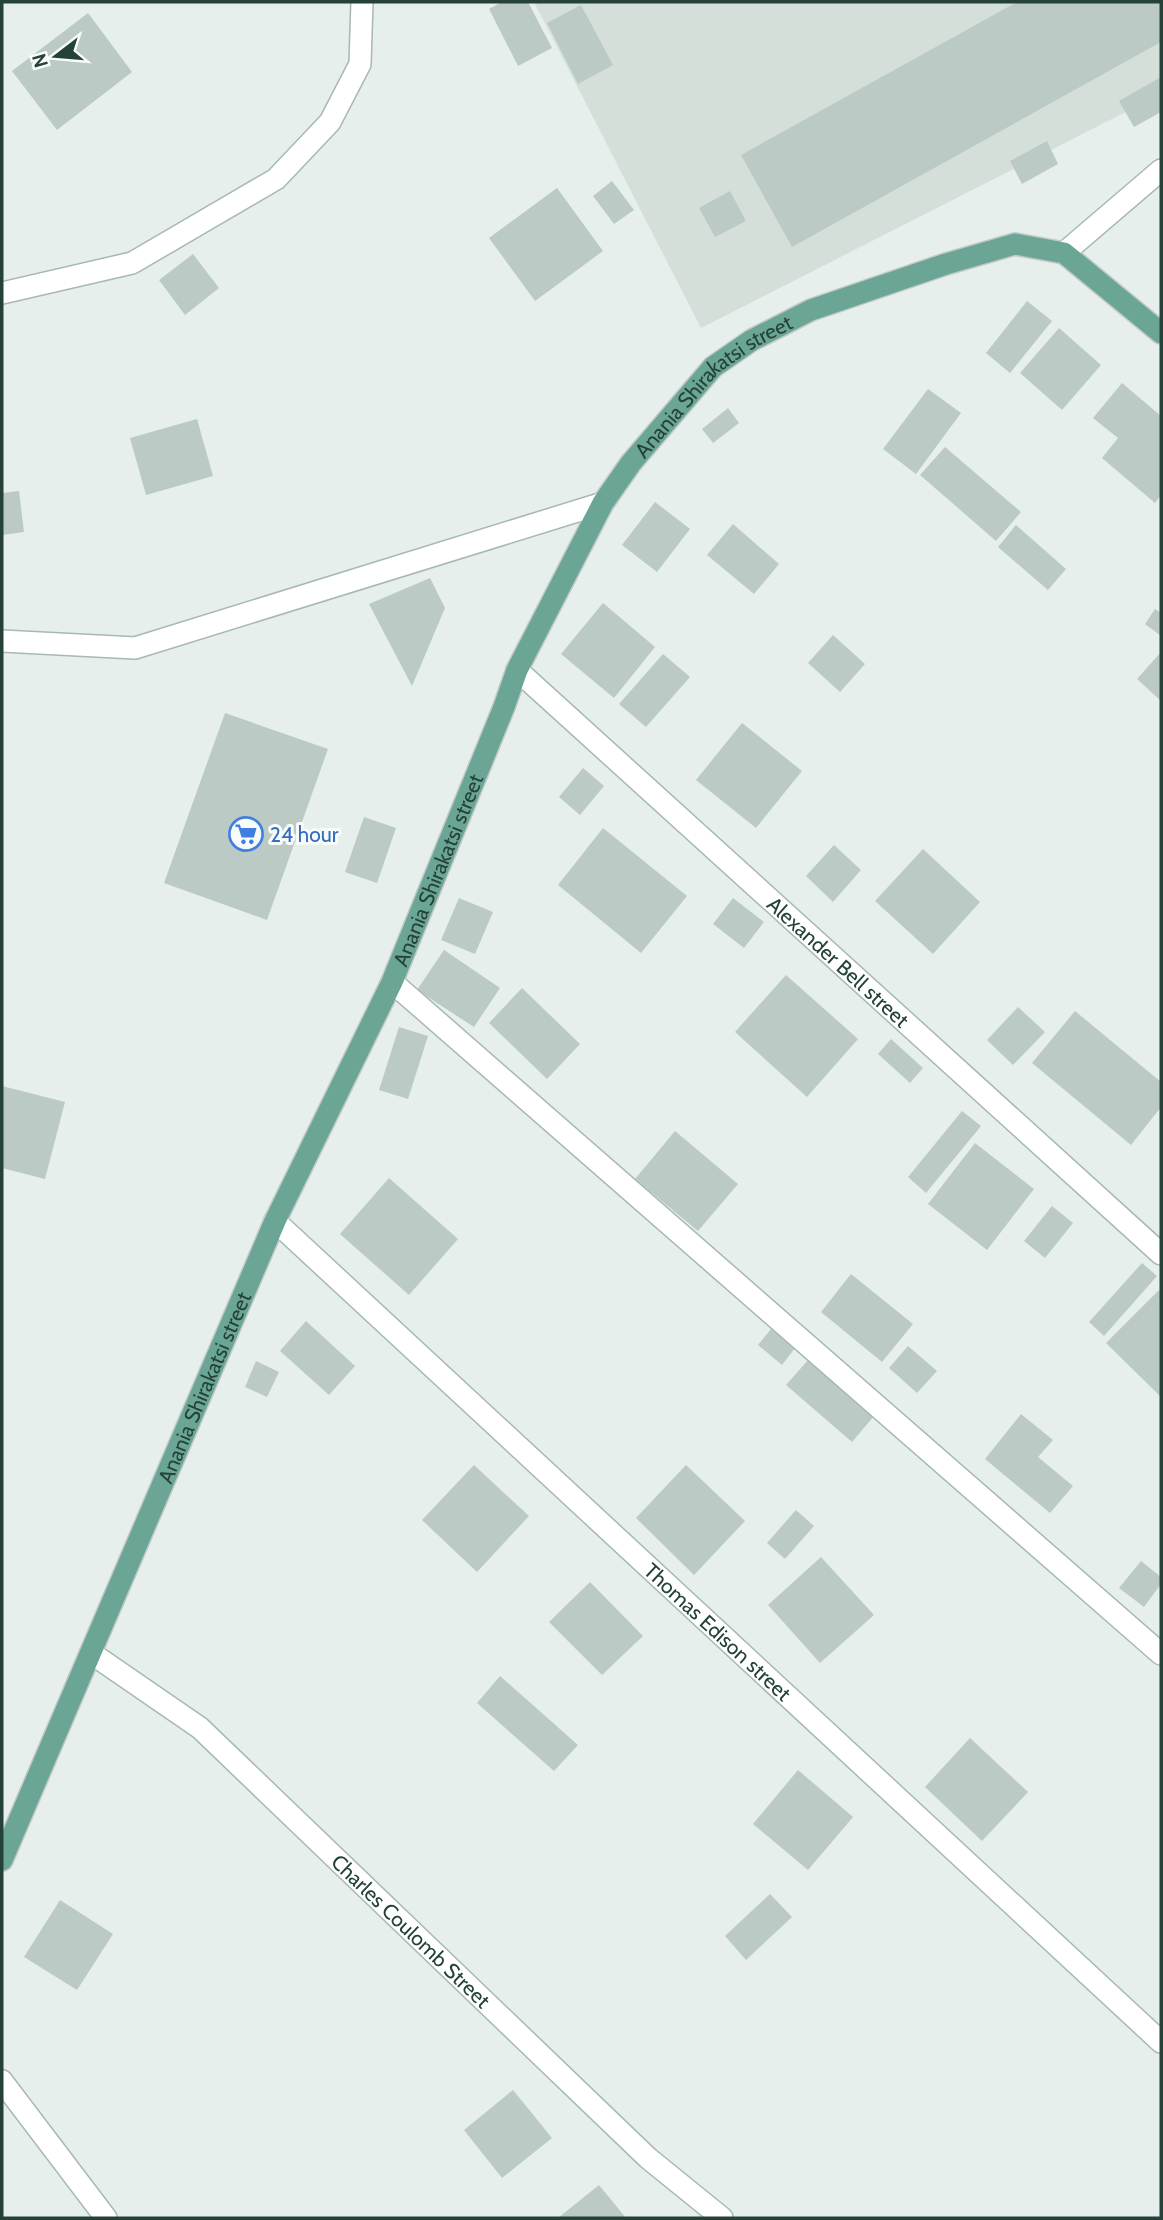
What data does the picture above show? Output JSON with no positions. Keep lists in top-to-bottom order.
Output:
{
  "streets": {
    "main road": ["Anania Shirakatsi street"],
    "street": ["Alexander Bell street", "Thomas Edison street", "Charles Coulomb Street"]
  },
  "crossings": [
    ["Anania Shirakatsi street", "Alexander Bell street"],
    ["Anania Shirakatsi street", "Thomas Edison street"],
    ["Anania Shirakatsi street", "Charles Coulomb Street"]
  ],
  "places": {
    "supermarket": ["24 hour"]
  },
  "north": "left"
}
